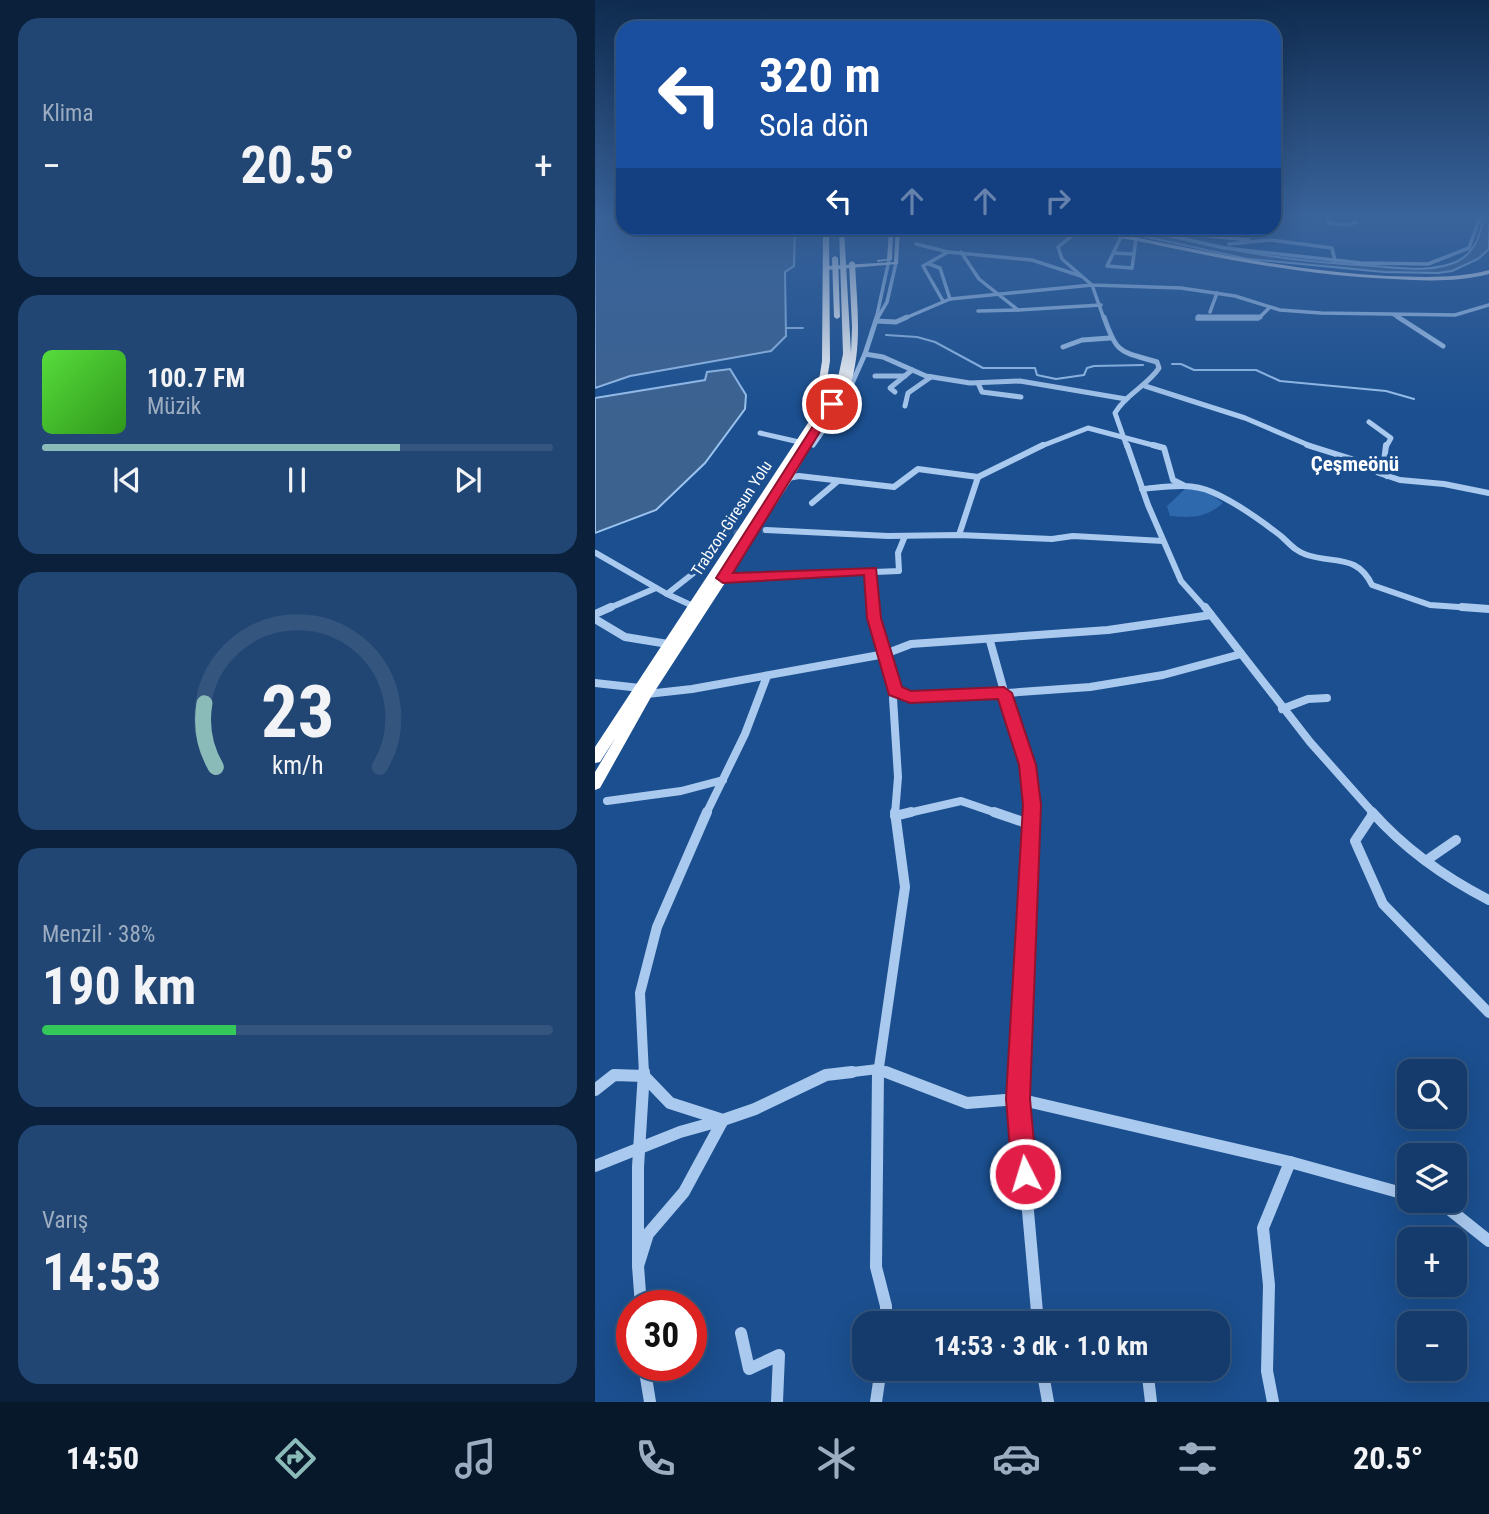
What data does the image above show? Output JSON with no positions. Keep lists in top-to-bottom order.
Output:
{
  "streets": {
    "highway": ["Trabzon-Giresun Yolu"]
  },
  "districts": ["Çeşmeönü"],
  "page": {
    "tile": [
      "Klima",
      ["Menzil · 38%", "190 km"],
      ["Varış", "14:53"]
    ],
    "turn": ["320 m", "Sola dön"],
    "heat": ["−", "20.5°", "+"],
    "song": ["100.7 FM", "Müzik"],
    "map_buttons": ["+", "−"],
    "limit": "30",
    "trip": "14:53 · 3 dk · 1.0 km",
    "tabs": ["14:50", "20.5°"],
    "gauge": ["23", "km/h"]
  }
}
